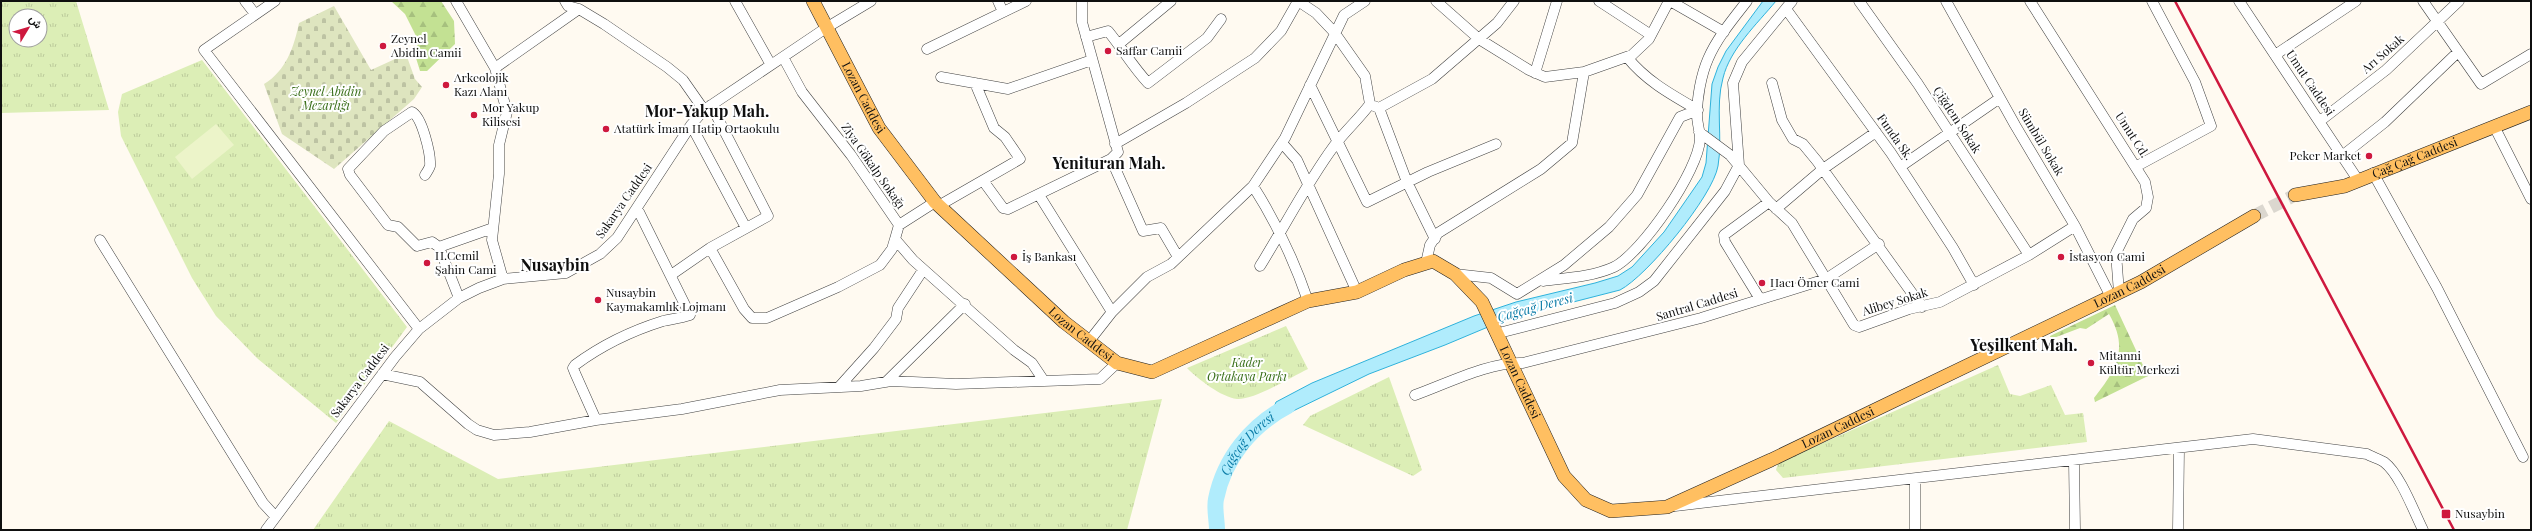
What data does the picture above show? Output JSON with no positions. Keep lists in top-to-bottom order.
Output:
{
  "streets": {
    "main road": ["Lozan Caddesi", "Çağ Çağ Caddesi"],
    "street": [
      "Arı Sokak",
      "Umut Caddesi",
      "Çiğdem Sokak",
      "Umut Cd.",
      "Funda Sk.",
      "Sümbül Sokak",
      "Ziya Gökalp Sokağı",
      "Sakarya Caddesi",
      "Alibey Sokak",
      "Santral Caddesi"
    ]
  },
  "crossings": [
    ["Arı Sokak", "Umut Caddesi"],
    ["Umut Caddesi", "Çağ Çağ Caddesi"],
    ["Lozan Caddesi", "Umut Cd."],
    ["Lozan Caddesi", "Sümbül Sokak"],
    ["Lozan Caddesi", "Sakarya Caddesi"],
    ["Lozan Caddesi", "Santral Caddesi"],
    ["Çiğdem Sokak", "Alibey Sokak"],
    ["Umut Cd.", "Sümbül Sokak"],
    ["Funda Sk.", "Alibey Sokak"],
    ["Sümbül Sokak", "Alibey Sokak"],
    ["Ziya Gökalp Sokağı", "Sakarya Caddesi"],
    ["Alibey Sokak", "Santral Caddesi"]
  ],
  "districts": [
    "Mor-Yakup Mah.",
    "Yenituran Mah.",
    "Nusaybin",
    "Yeşilkent Mah."
  ],
  "water": ["Çağçağ Deresi"],
  "parks": ["Zeynel Abidin Mezarlığı", "Kader Ortakaya Parkı"],
  "places": {
    "other": [
      "Zeynel Abidin Camii",
      "Saffar Camii",
      "Arkeolojik Kazı Alanı",
      "Mor Yakup Kilisesi",
      "Atatürk İmam Hatip Ortaokulu",
      "Peker Market",
      "İş Bankası",
      "İstasyon Cami",
      "H.Cemil Şahin Cami",
      "Hacı Ömer Cami",
      "Nusaybin Kaymakamlık Lojmanı",
      "Mitanni Kültür Merkezi"
    ],
    "transit": ["Nusaybin"]
  },
  "north": "top right"
}
